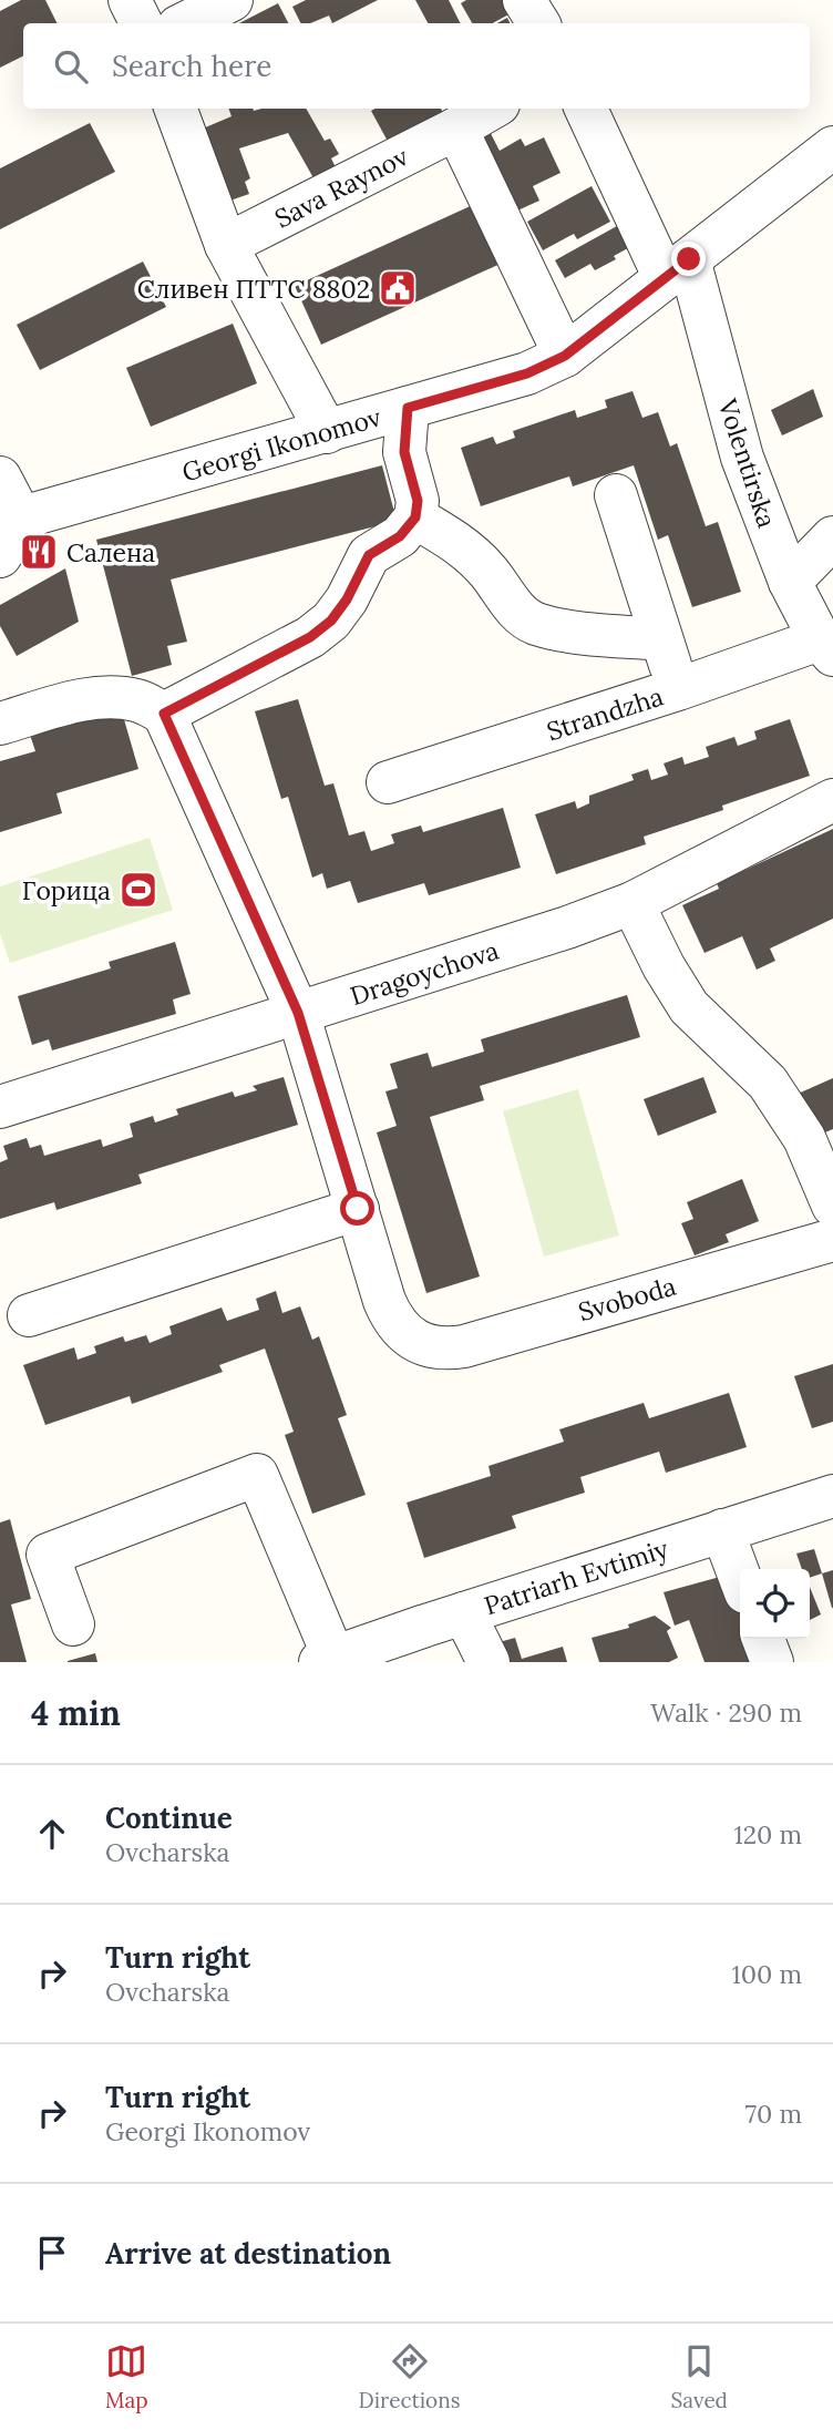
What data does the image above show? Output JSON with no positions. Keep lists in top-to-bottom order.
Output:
{
  "streets": {
    "street": [
      "Sava Raynov",
      "Georgi Ikonomov",
      "Volentirska",
      "Strandzha",
      "Dragoychova",
      "Svoboda",
      "Patriarh Evtimiy"
    ]
  },
  "crossings": [
    ["Georgi Ikonomov", "Volentirska"],
    ["Volentirska", "Strandzha"]
  ],
  "places": {
    "public building": ["Сливен ПТТС 8802"],
    "restaurant": ["Салена"],
    "sports": ["Горица"]
  },
  "page": {
    "search": "Search here",
    "heading": ["4 min", "Walk · 290 m"],
    "list": [
      ["Continue", "Ovcharska", "120 m"],
      ["Turn right", "Ovcharska", "100 m"],
      ["Turn right", "Georgi Ikonomov", "70 m"],
      "Arrive at destination"
    ],
    "nav": ["Map", "Directions", "Saved"]
  }
}
